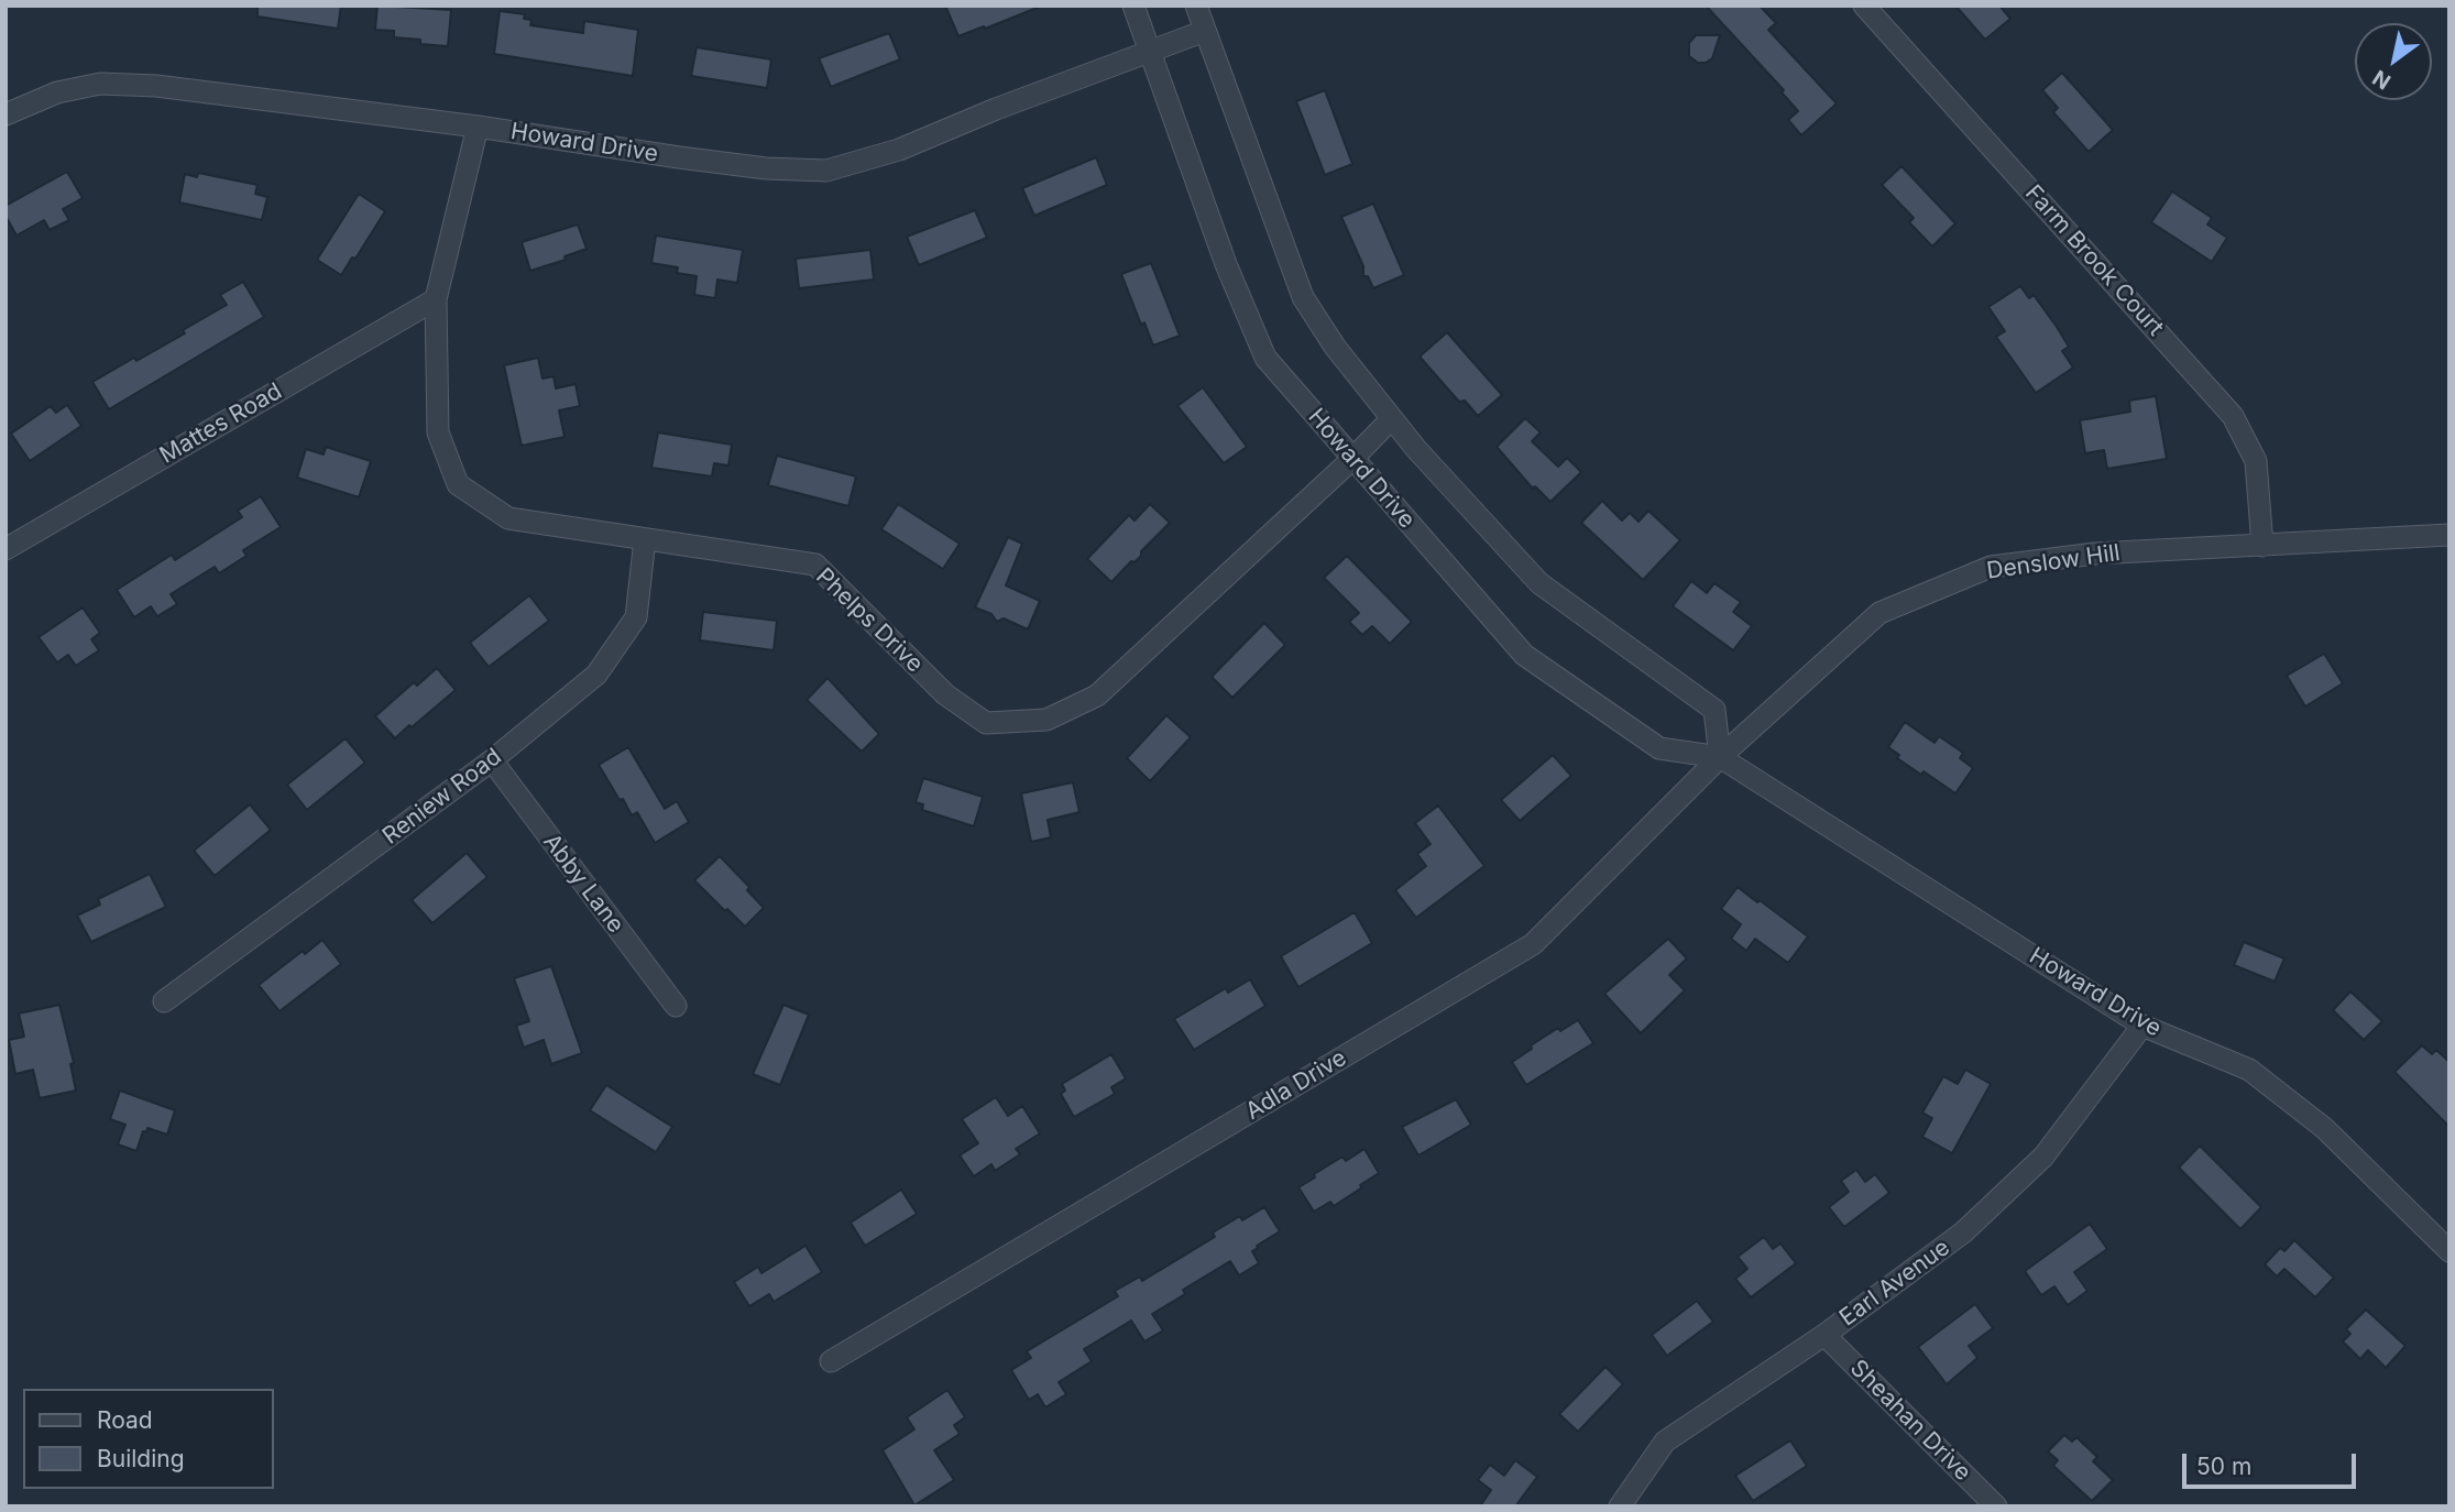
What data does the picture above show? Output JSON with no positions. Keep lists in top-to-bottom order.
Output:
{
  "streets": {
    "street": [
      "Howard Drive",
      "Farm Brook Court",
      "Mattes Road",
      "Denslow Hill",
      "Phelps Drive",
      "Reniew Road",
      "Abby Lane",
      "Adla Drive",
      "Earl Avenue",
      "Sheahan Drive"
    ]
  },
  "crossings": [
    ["Howard Drive", "Denslow Hill"],
    ["Howard Drive", "Phelps Drive"],
    ["Howard Drive", "Adla Drive"],
    ["Howard Drive", "Earl Avenue"],
    ["Farm Brook Court", "Denslow Hill"],
    ["Mattes Road", "Phelps Drive"],
    ["Denslow Hill", "Adla Drive"],
    ["Phelps Drive", "Reniew Road"],
    ["Reniew Road", "Abby Lane"],
    ["Earl Avenue", "Sheahan Drive"]
  ],
  "legend": ["Road", "Building"],
  "scale_bar": "50 m",
  "north": "bottom left"
}
